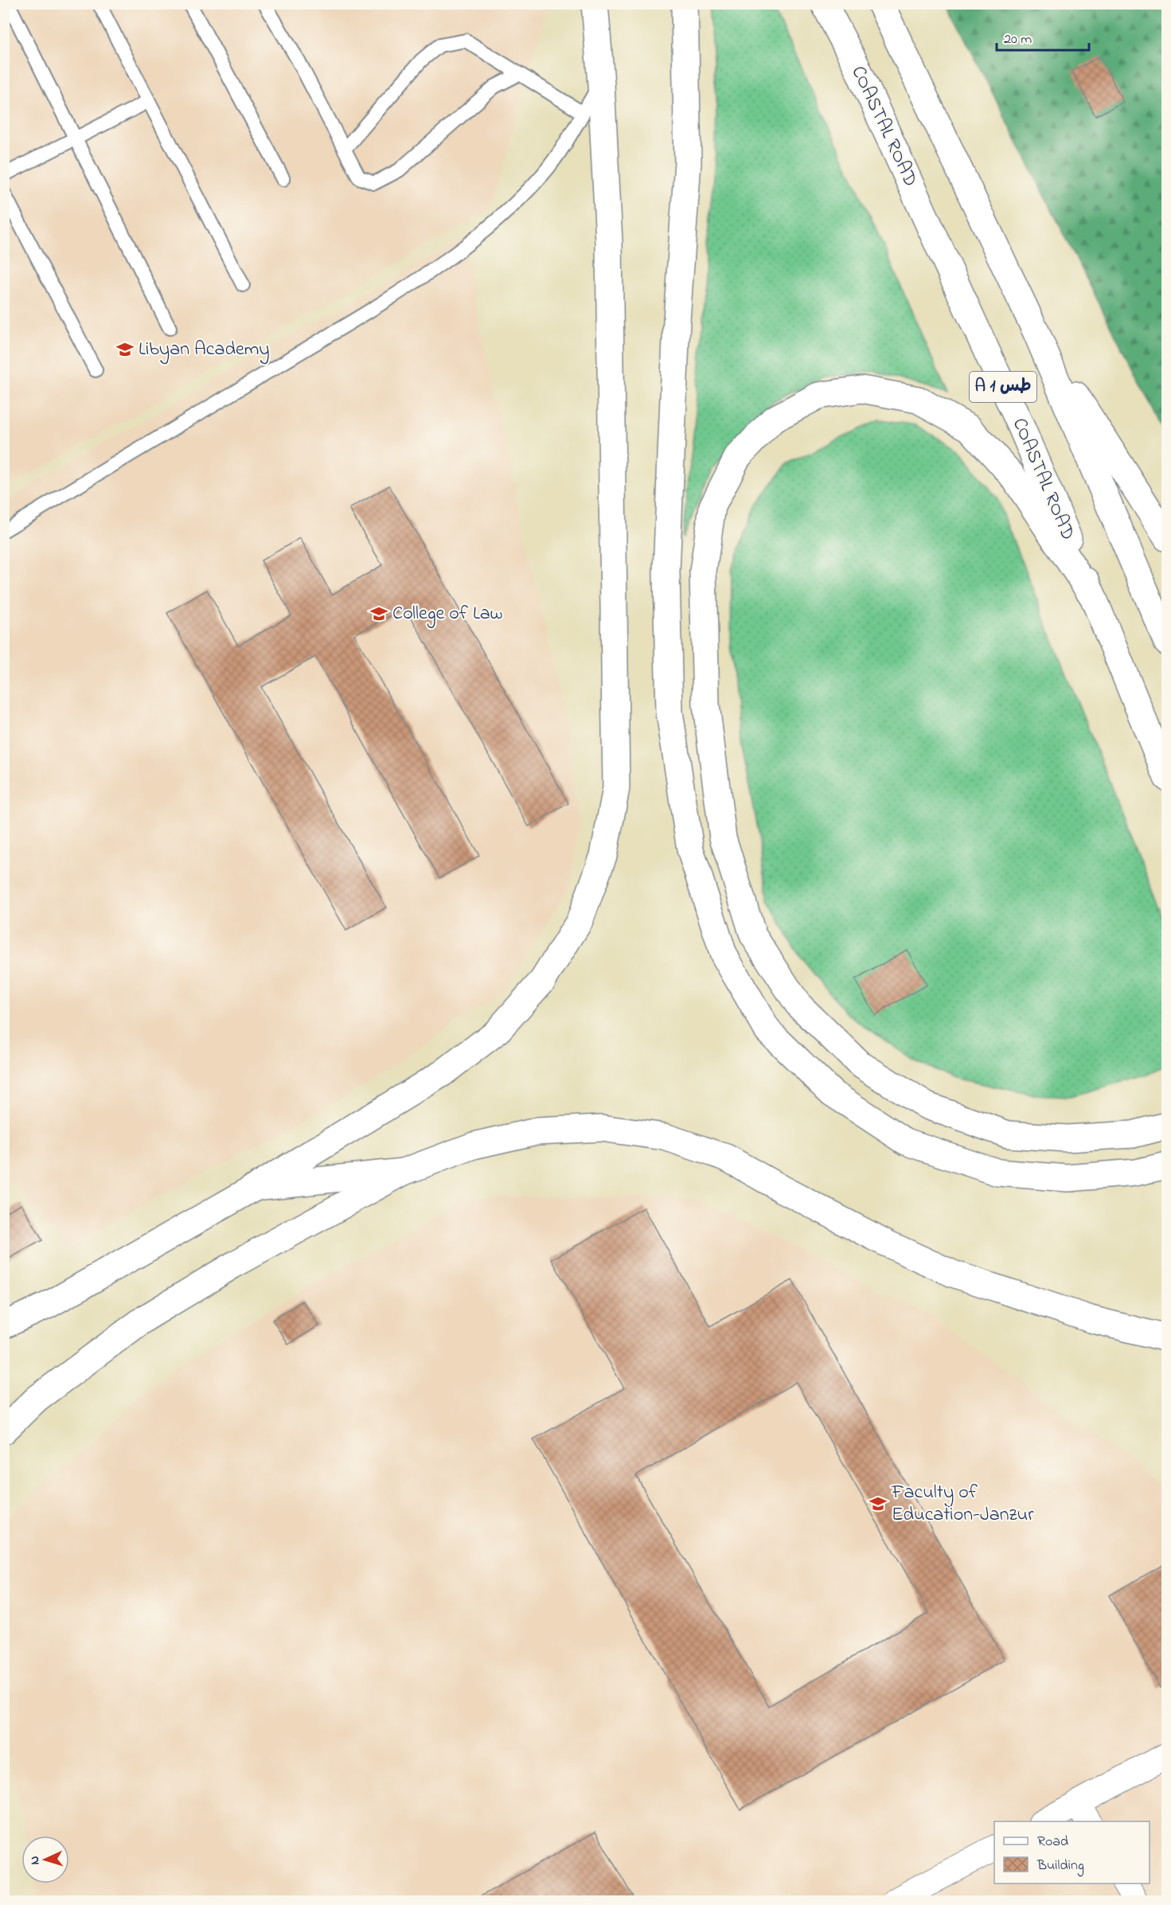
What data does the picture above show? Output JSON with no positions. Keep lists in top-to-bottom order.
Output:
{
  "streets": {
    "main road": ["COASTAL ROAD", "A 1 طس"]
  },
  "places": {
    "school or university": ["Libyan Academy", "College of Law", "Faculty of Education-Janzur"]
  },
  "legend": ["Road", "Building"],
  "scale_bar": "20 m",
  "north": "left"
}
